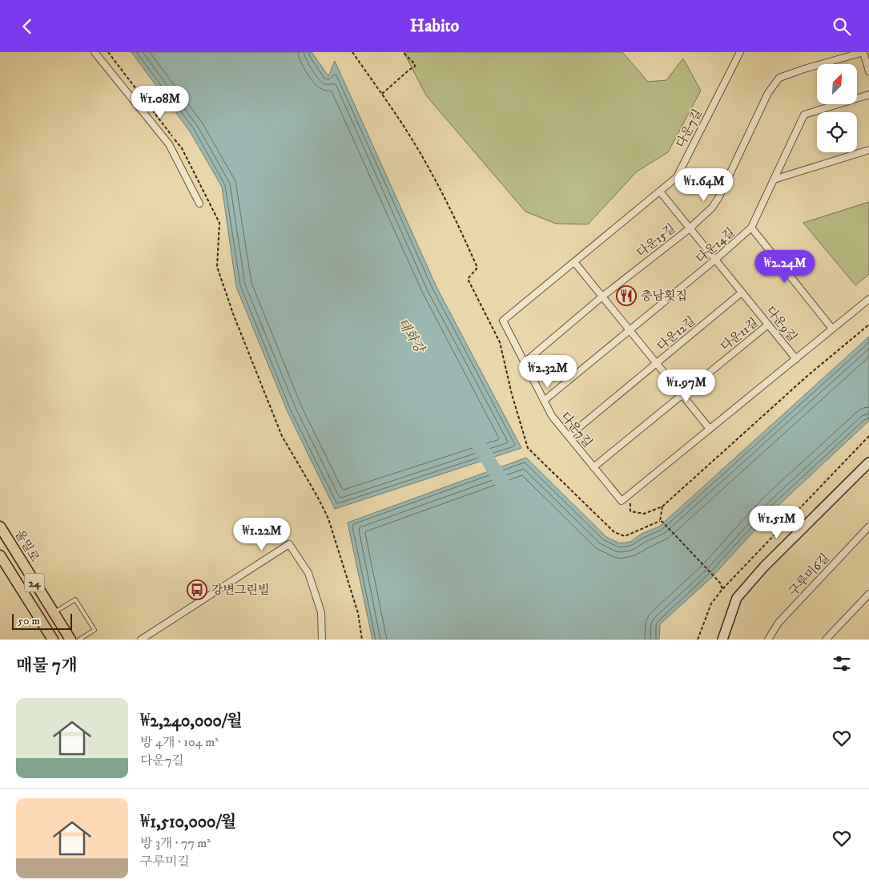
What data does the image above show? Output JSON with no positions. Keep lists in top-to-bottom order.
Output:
{
  "streets": {
    "main road": ["울밀로", "24"],
    "street": [
      "다운7길",
      "다운15길",
      "다운14길",
      "다운9길",
      "다운12길",
      "다운11길",
      "구루미6길"
    ]
  },
  "crossings": [
    ["다운7길", "다운15길"],
    ["다운7길", "다운14길"],
    ["다운7길", "다운9길"],
    ["다운7길", "다운12길"],
    ["다운7길", "다운11길"],
    ["다운15길", "다운9길"],
    ["다운14길", "다운9길"],
    ["다운9길", "다운12길"],
    ["다운9길", "다운11길"]
  ],
  "water": ["태화강"],
  "places": {
    "restaurant": ["충남횟집"],
    "bus stop": ["강변그린빌"]
  },
  "scale_bar": "50 m",
  "north": "top right",
  "page": {
    "header": "Habito",
    "price": [
      "₩1.08M",
      "₩1.64M",
      "₩2.24M",
      "₩2.32M",
      "₩1.97M",
      "₩1.51M",
      "₩1.22M"
    ],
    "scale": "50 m",
    "heading": "매물 7개",
    "list": [
      {
        "name": "₩2,240,000/월",
        "note": "방 4개 · 104 m² · 다운7길"
      },
      {
        "name": "₩1,510,000/월",
        "note": "방 3개 · 77 m² · 구루미길"
      }
    ]
  }
}
